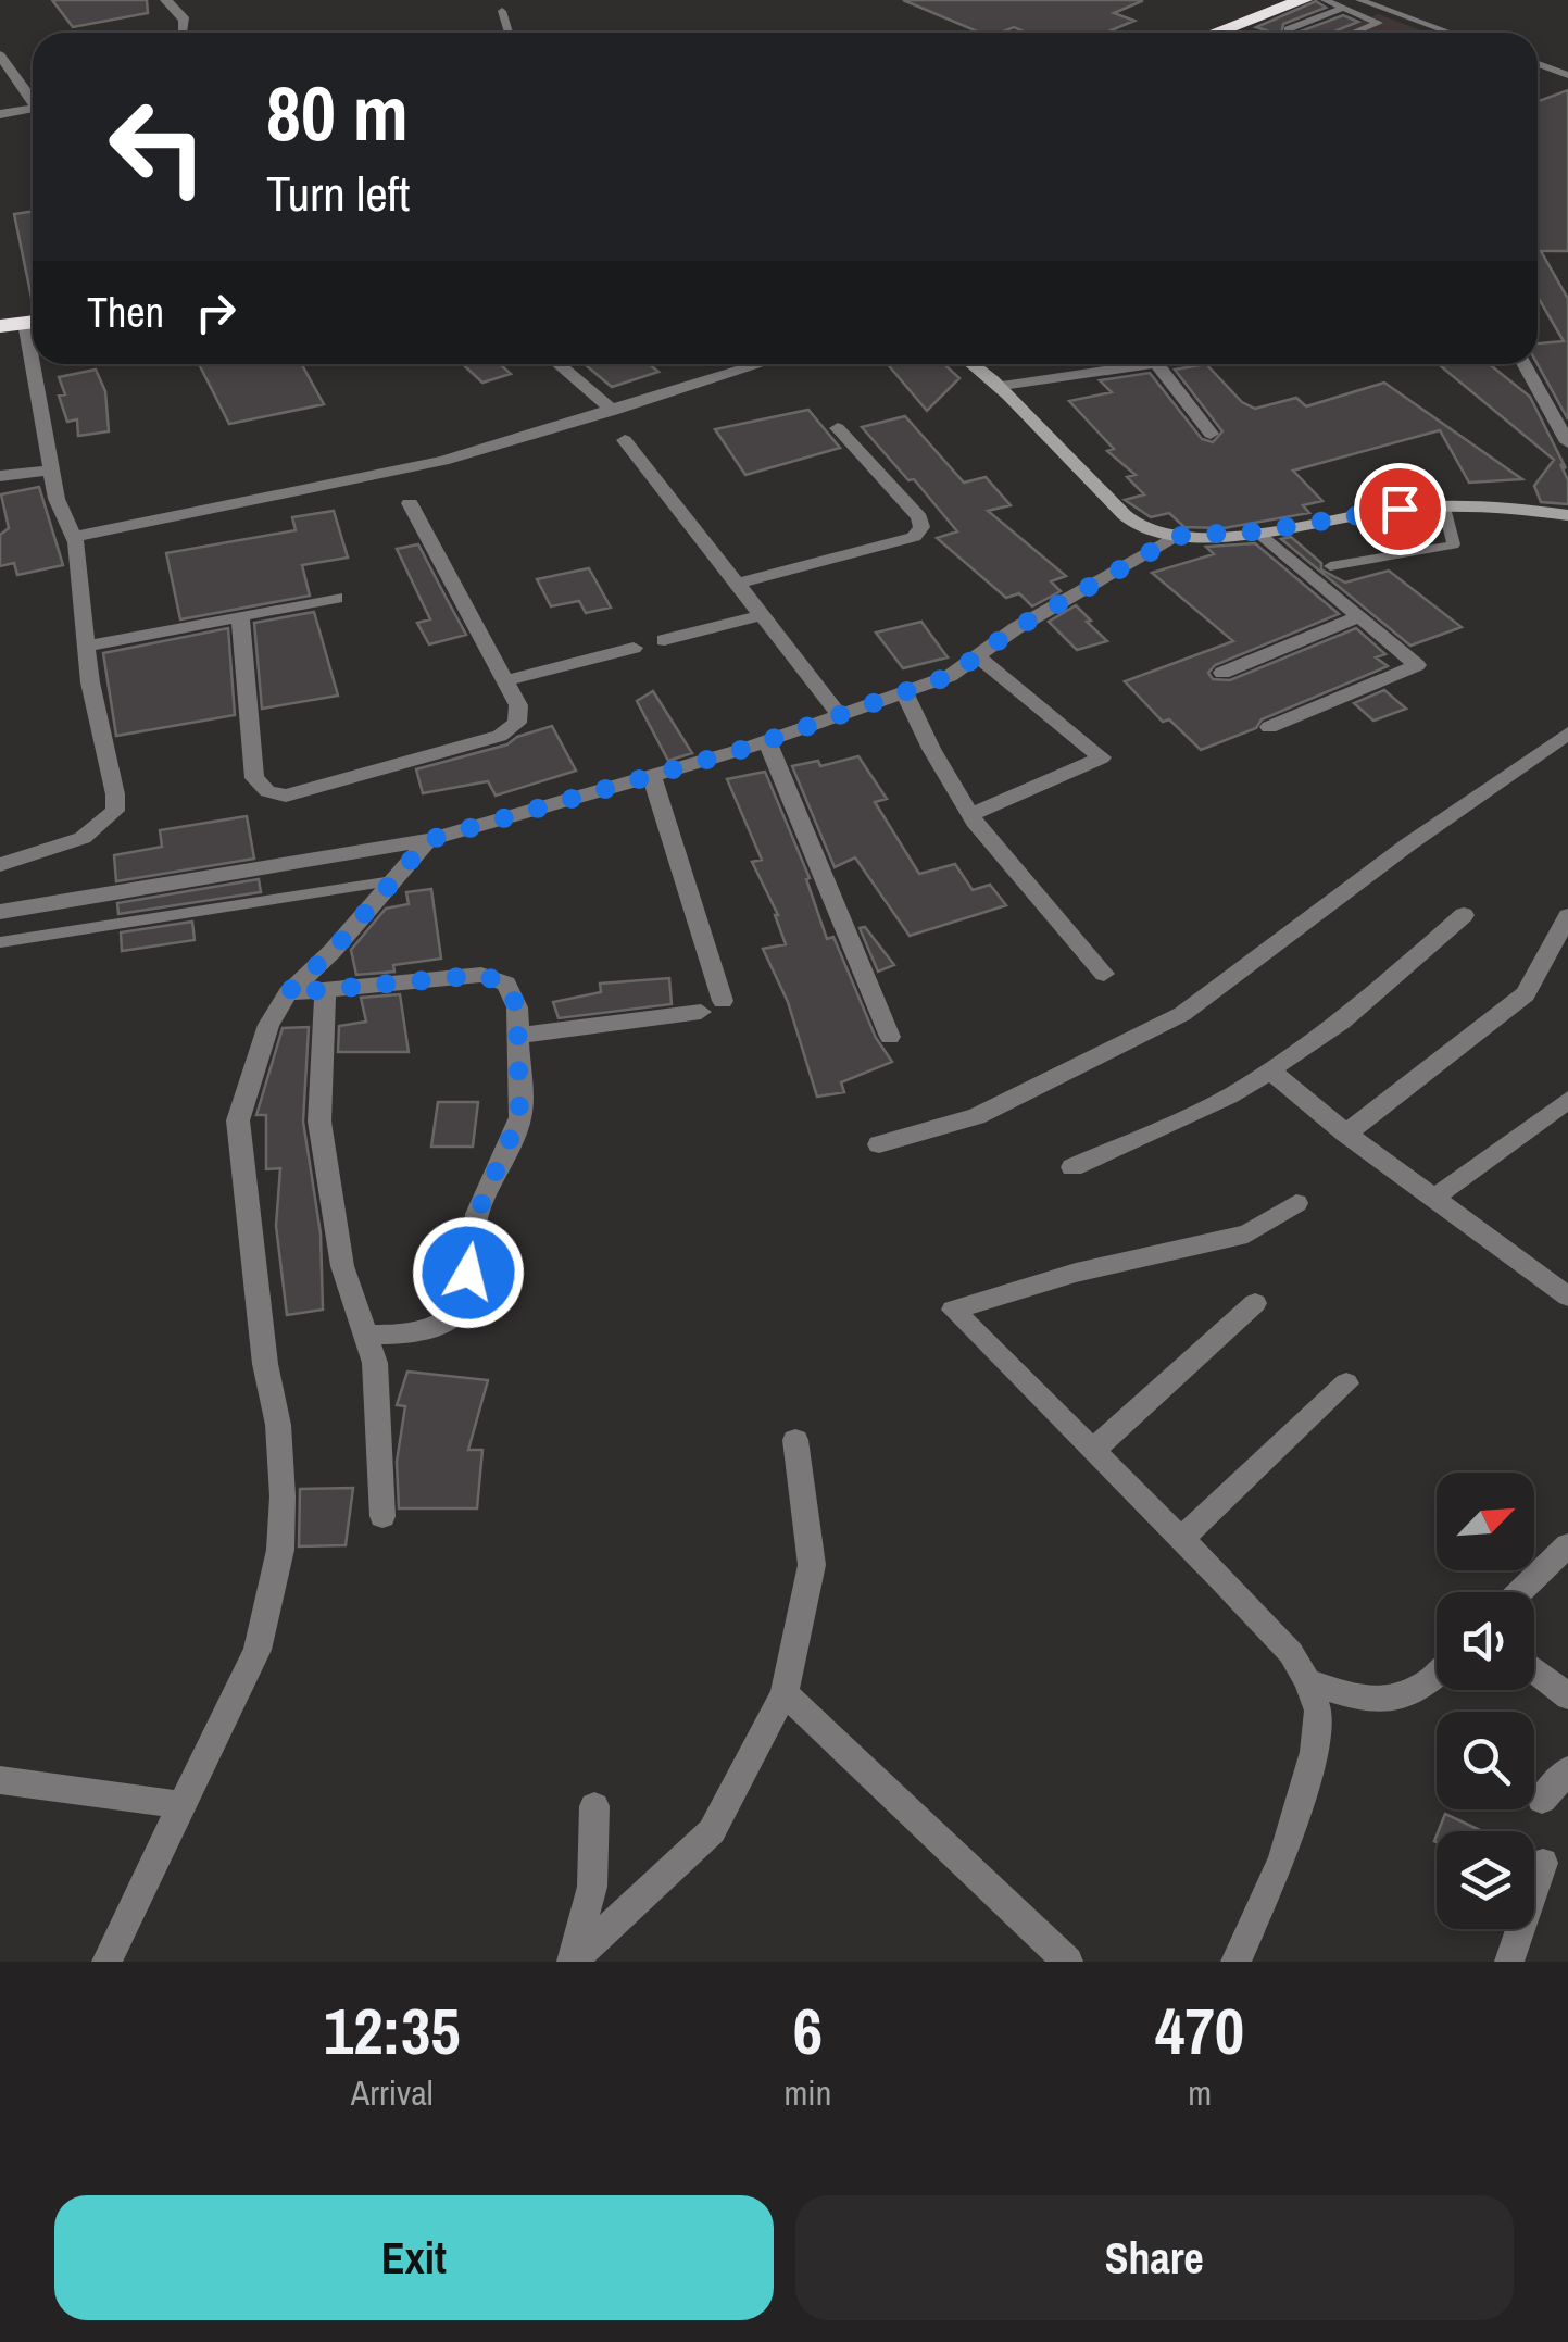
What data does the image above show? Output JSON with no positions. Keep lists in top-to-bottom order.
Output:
{
  "north": "top right",
  "page": {
    "turn": ["80 m", "Turn left"],
    "then": "Then",
    "eta": [
      "12:35",
      "Arrival",
      "6",
      "min",
      "470",
      "m"
    ],
    "buttons": ["Exit", "Share"]
  }
}
